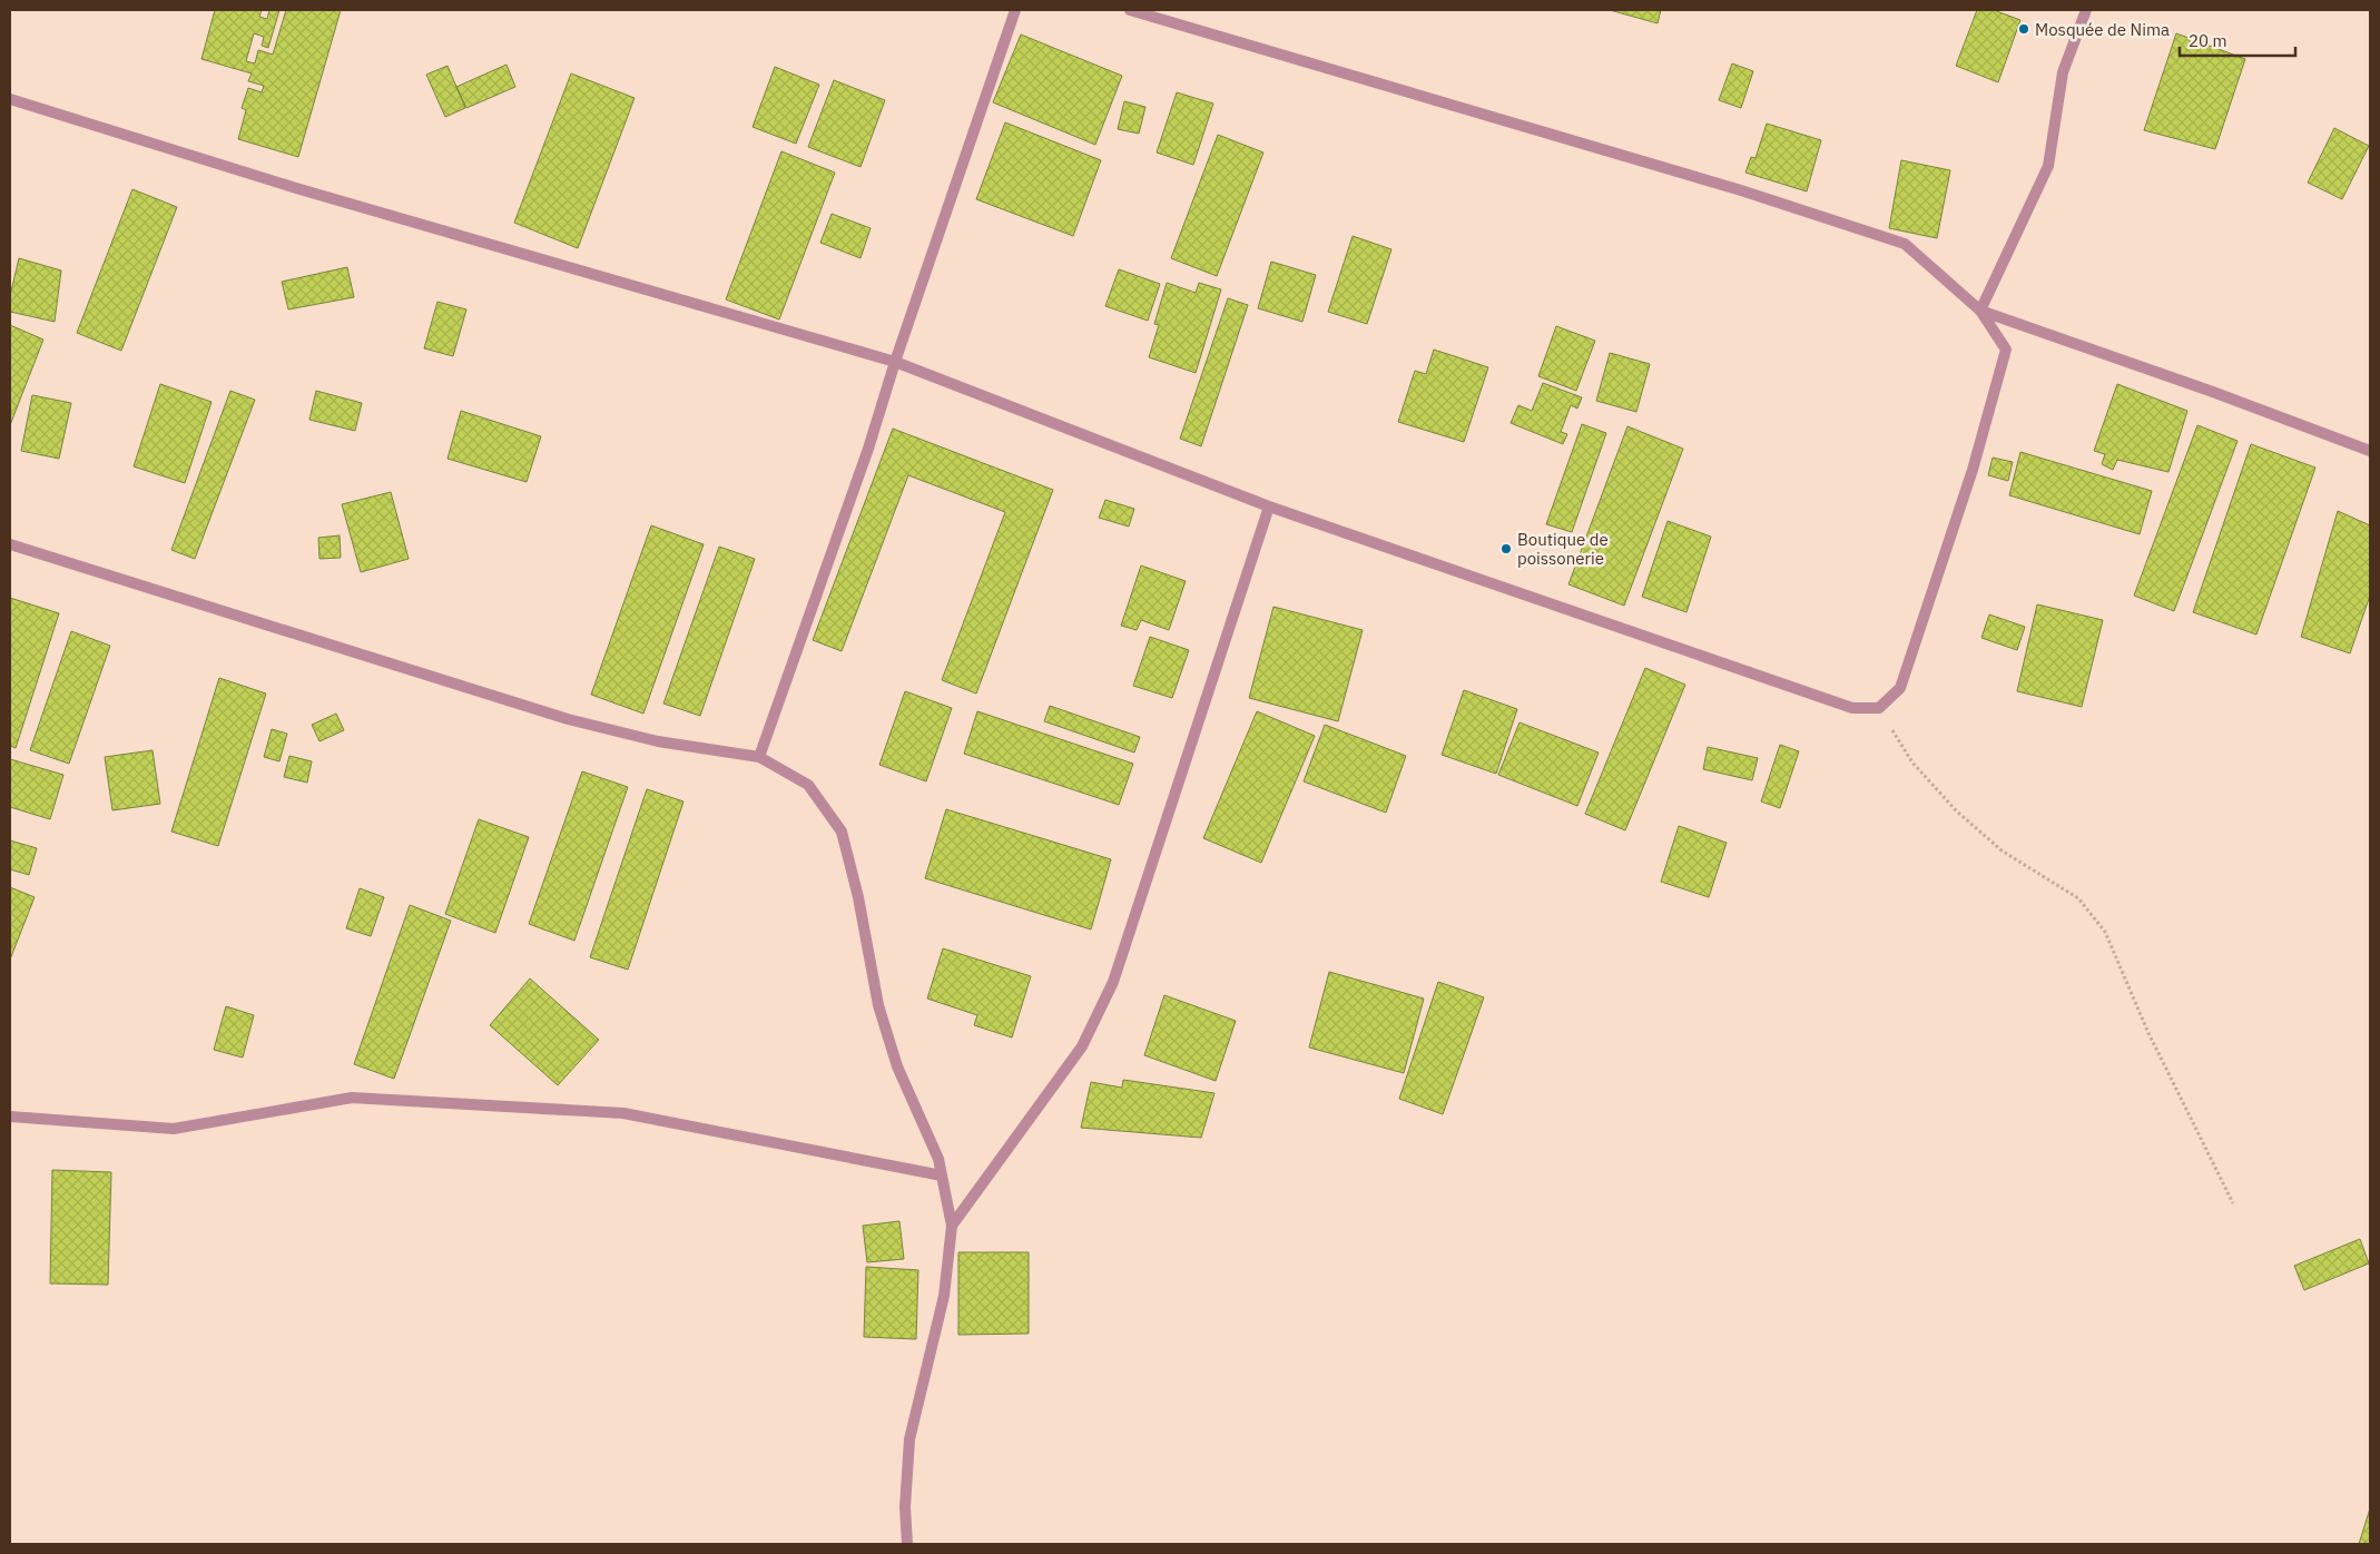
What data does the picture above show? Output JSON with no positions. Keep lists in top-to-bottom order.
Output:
{
  "places": ["Mosquée de Nima", "Boutique de poissonerie"],
  "scale_bar": "20 m"
}
